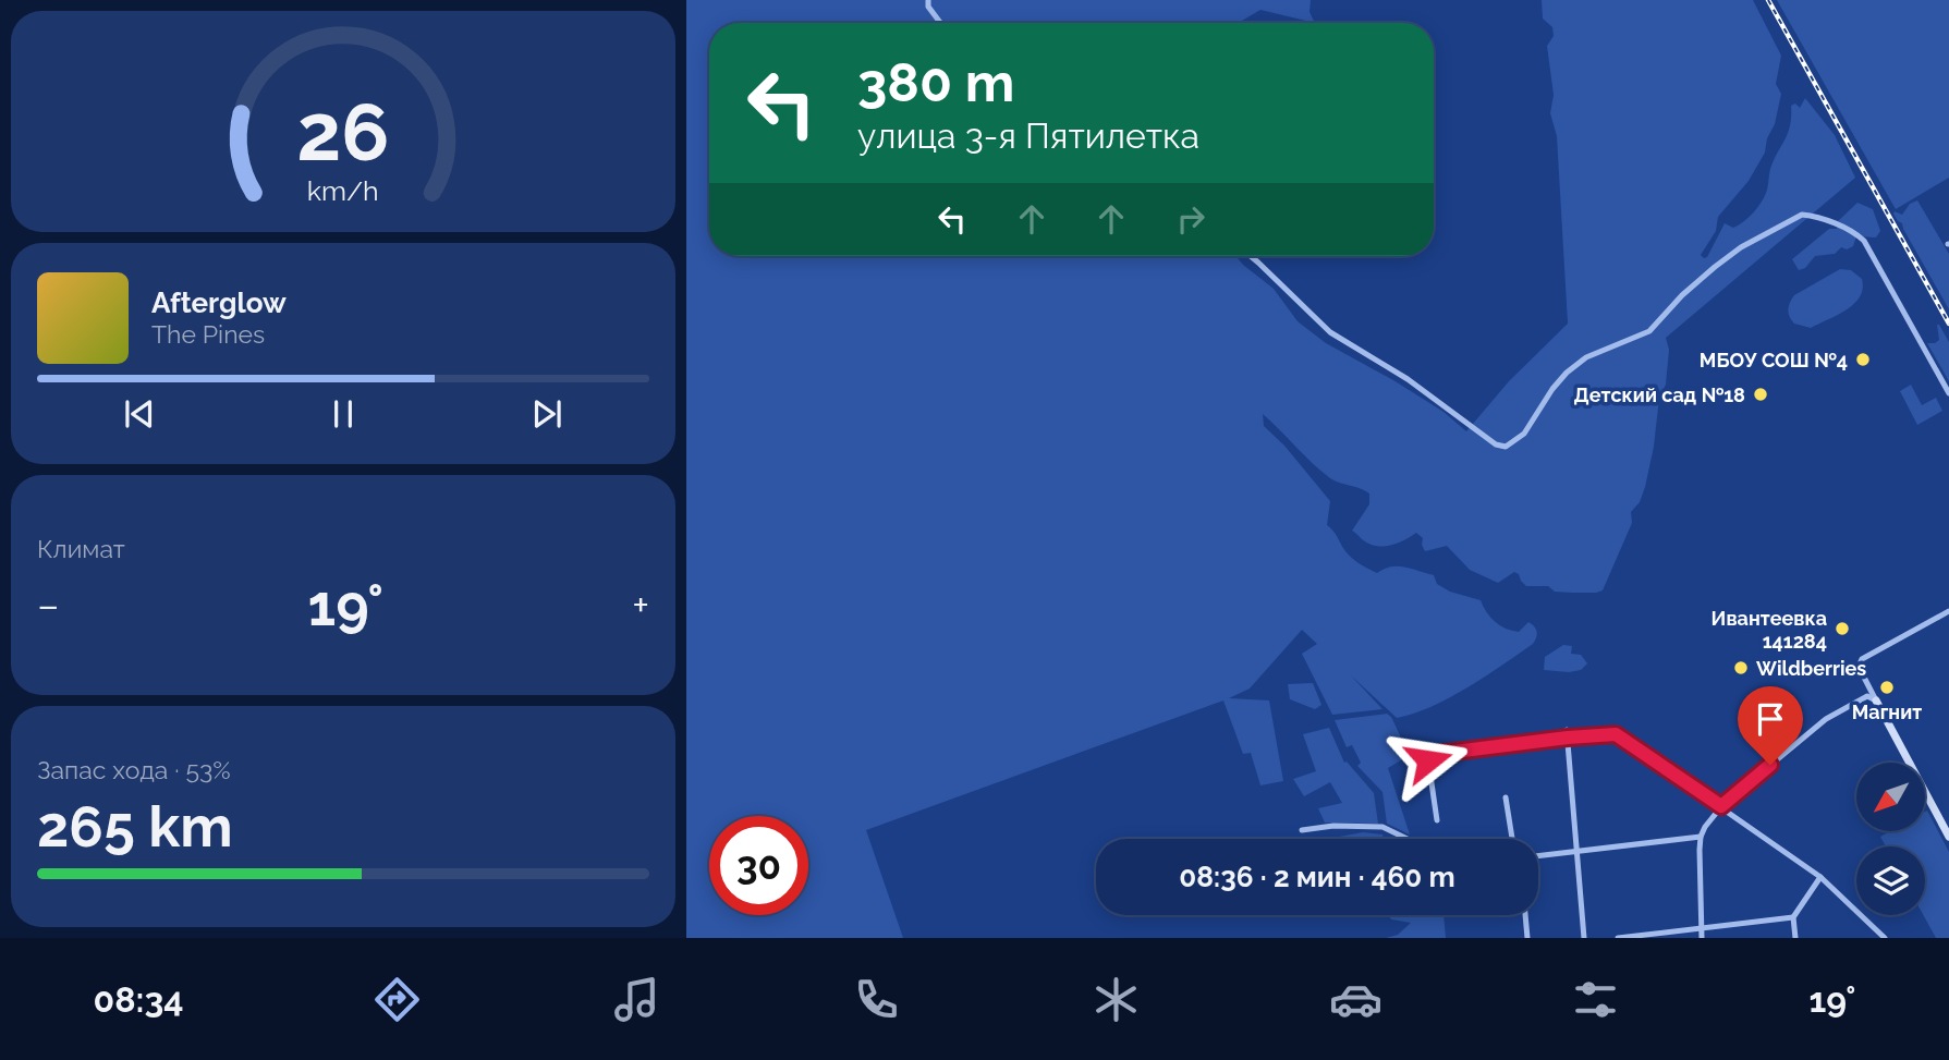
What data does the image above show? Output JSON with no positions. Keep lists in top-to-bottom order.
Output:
{
  "places": [
    "МБОУ СОШ №4",
    "Детский сад №18",
    "Ивантеевка 141284",
    "Wildberries",
    "Магнит"
  ],
  "north": "bottom left",
  "page": {
    "turn": ["380 m", "улица 3-я Пятилетка"],
    "song": ["Afterglow", "The Pines"],
    "tile": [
      "Климат",
      ["Запас хода · 53%", "265 km"]
    ],
    "heat": ["−", "19°", "+"],
    "limit": "30",
    "trip": "08:36 · 2 мин · 460 m",
    "tabs": ["08:34", "19°"],
    "gauge": ["26", "km/h"]
  }
}
